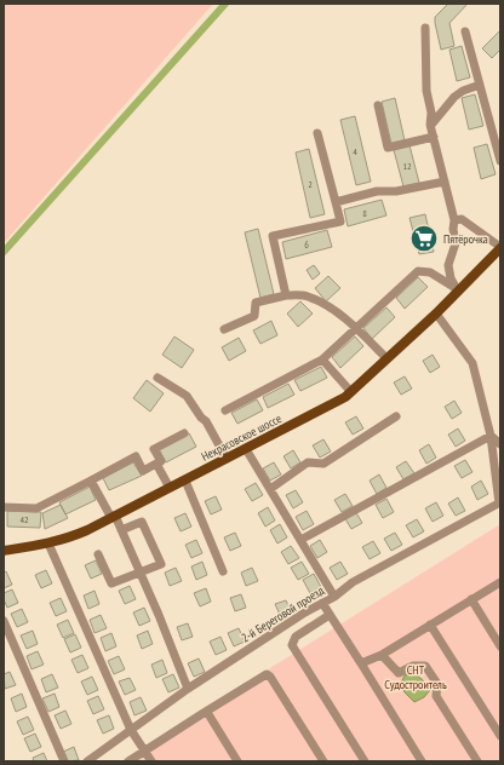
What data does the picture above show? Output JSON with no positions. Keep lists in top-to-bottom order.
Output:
{
  "streets": {
    "main road": ["Некрасовское шоссе"],
    "street": ["2-й Береговой проезд"]
  },
  "parks": ["СНТ Судостроитель"],
  "places": {
    "supermarket": ["Пятёрочка"]
  },
  "house_numbers": [
    "4",
    "12",
    "2",
    "8",
    "6",
    "42"
  ]
}
